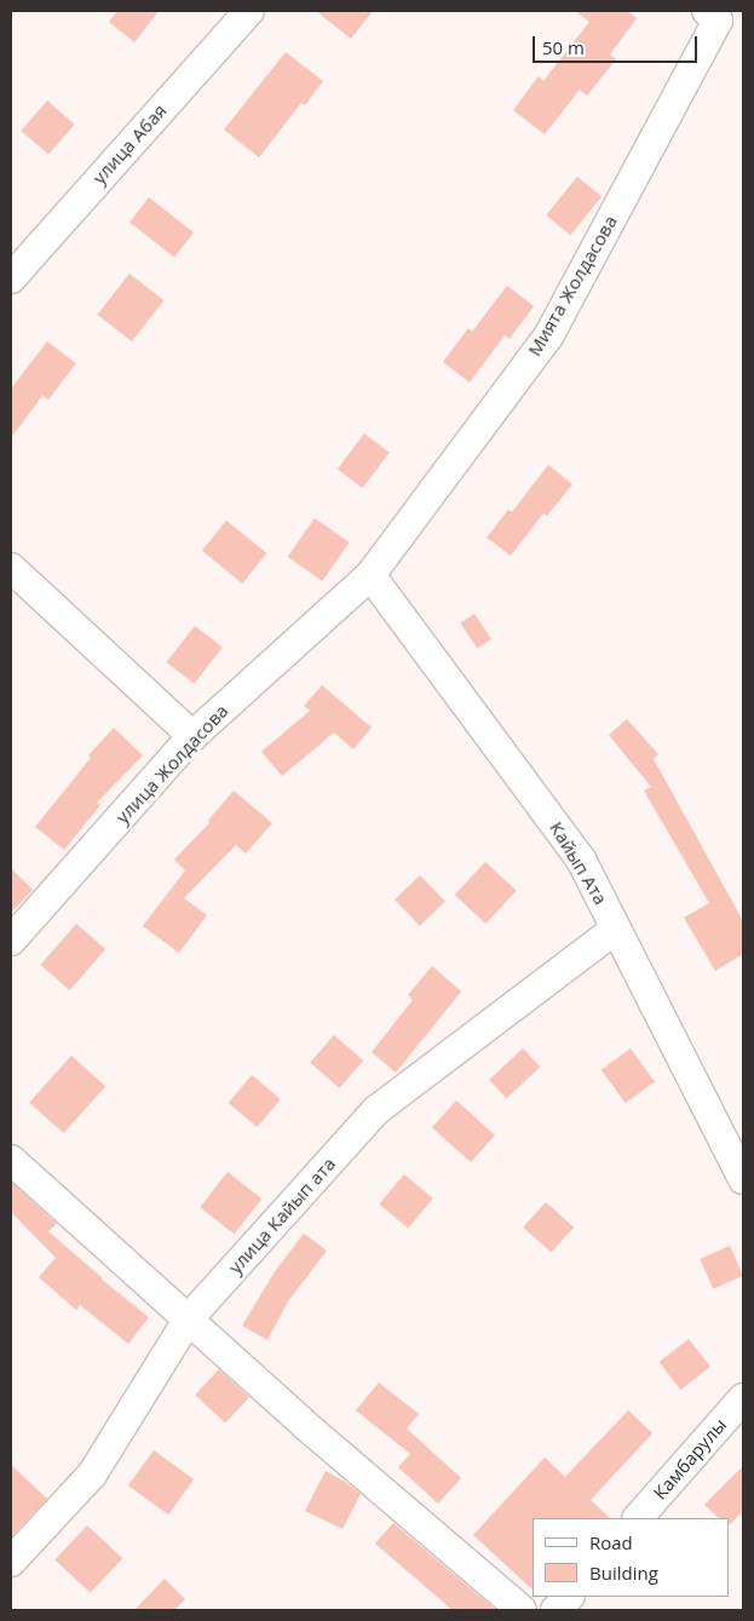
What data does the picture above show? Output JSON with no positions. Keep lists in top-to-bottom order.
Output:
{
  "streets": {
    "street": [
      "улица Абая",
      "Мията Жолдасова",
      "улица Жолдасова",
      "Кайып Ата",
      "улица Кайып ата",
      "Камбарулы"
    ]
  },
  "crossings": [
    ["Мията Жолдасова", "улица Жолдасова"],
    ["Мията Жолдасова", "Кайып Ата"],
    ["улица Жолдасова", "Кайып Ата"],
    ["Кайып Ата", "улица Кайып ата"]
  ],
  "legend": ["Road", "Building"],
  "scale_bar": "50 m"
}
